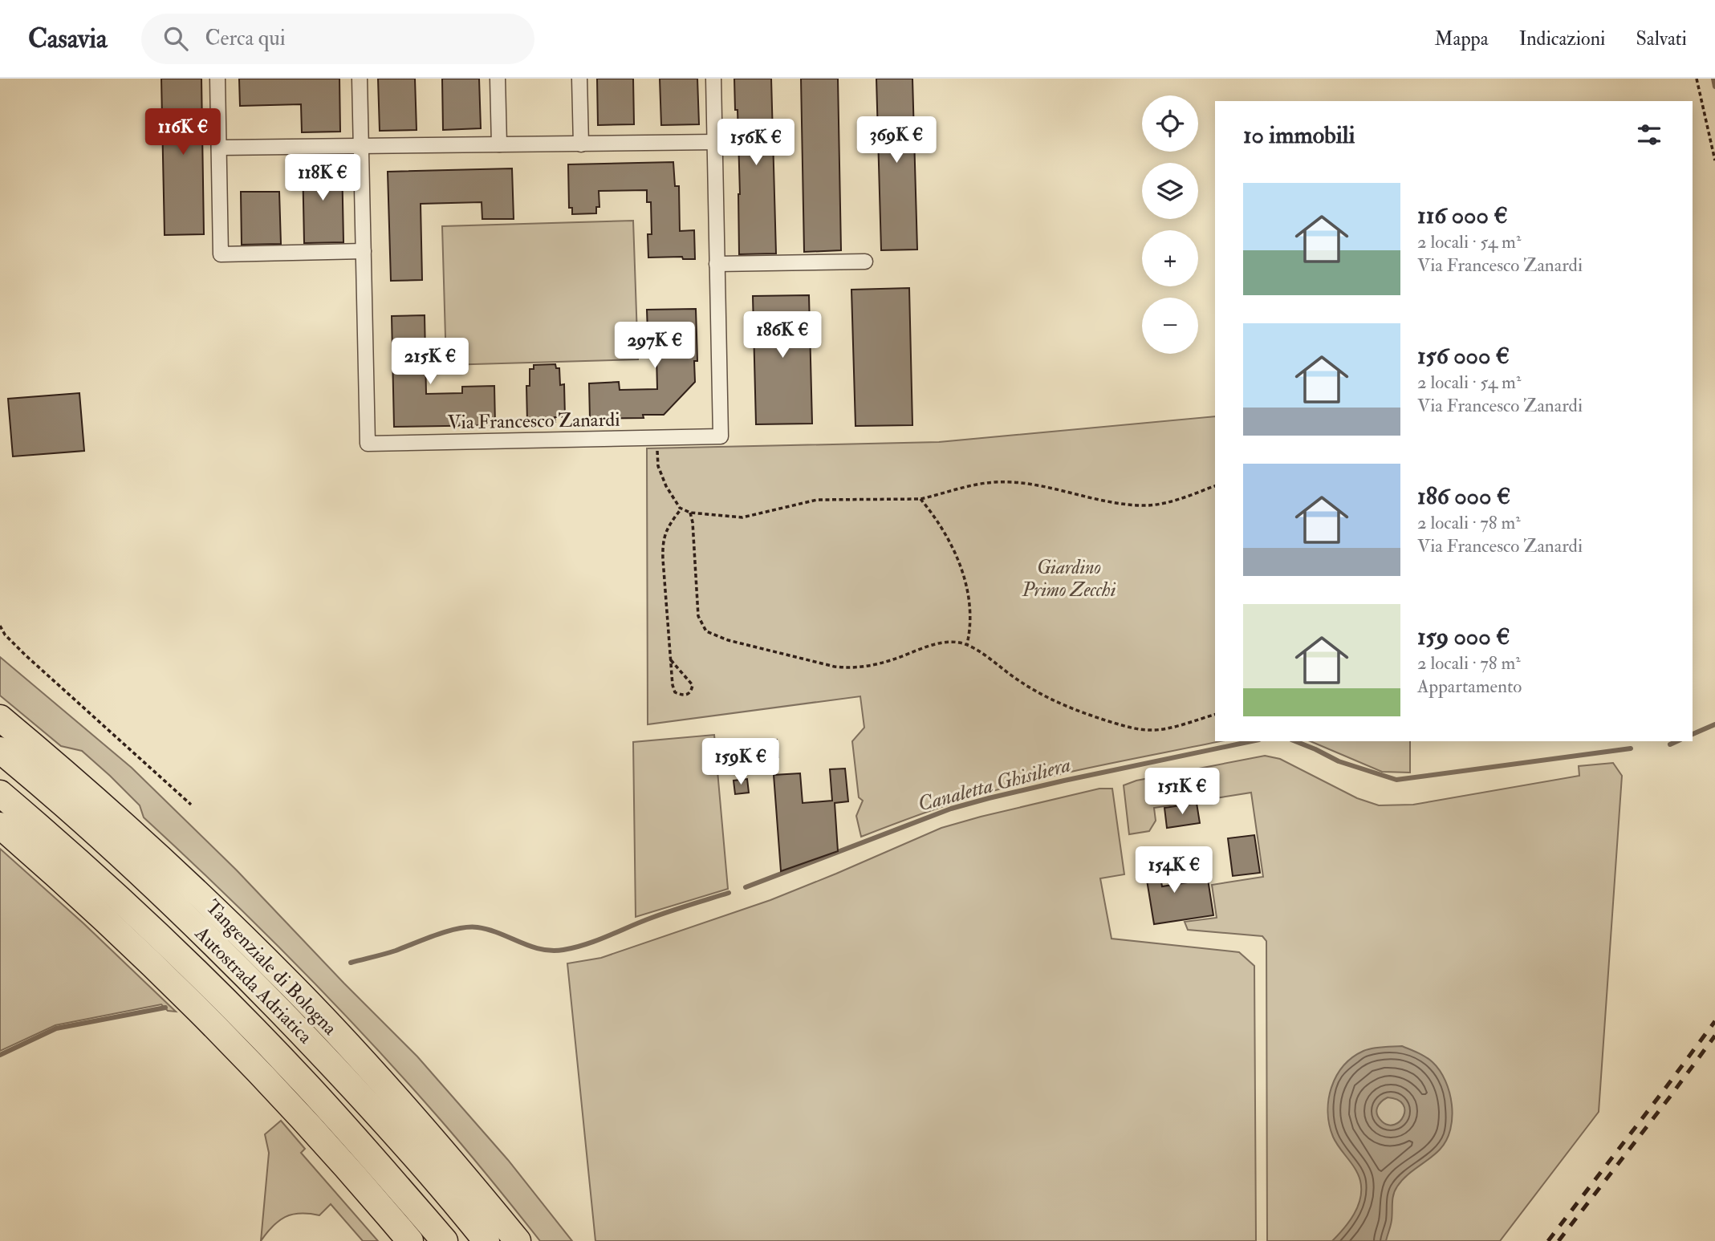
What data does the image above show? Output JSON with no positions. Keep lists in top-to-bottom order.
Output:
{
  "streets": {
    "highway": ["Tangenziale di Bologna", "Autostrada Adriatica"],
    "street": ["Via Francesco Zanardi"]
  },
  "water": ["Canaletta Ghisiliera"],
  "parks": ["Giardino Primo Zecchi"],
  "page": {
    "header": "Casavia",
    "search": "Cerca qui",
    "nav": ["Mappa", "Indicazioni", "Salvati"],
    "map_buttons": ["+", "−"],
    "heading": "10 immobili",
    "price": [
      "116K €",
      "369K €",
      "156K €",
      "118K €",
      "186K €",
      "297K €",
      "215K €",
      "159K €",
      "151K €",
      "154K €"
    ],
    "list": [
      {
        "name": "116 000 €",
        "note": "2 locali · 54 m² · Via Francesco Zanardi"
      },
      {
        "name": "156 000 €",
        "note": "2 locali · 54 m² · Via Francesco Zanardi"
      },
      {
        "name": "186 000 €",
        "note": "2 locali · 78 m² · Via Francesco Zanardi"
      },
      {
        "name": "159 000 €",
        "note": "2 locali · 78 m² · Appartamento"
      }
    ]
  }
}
